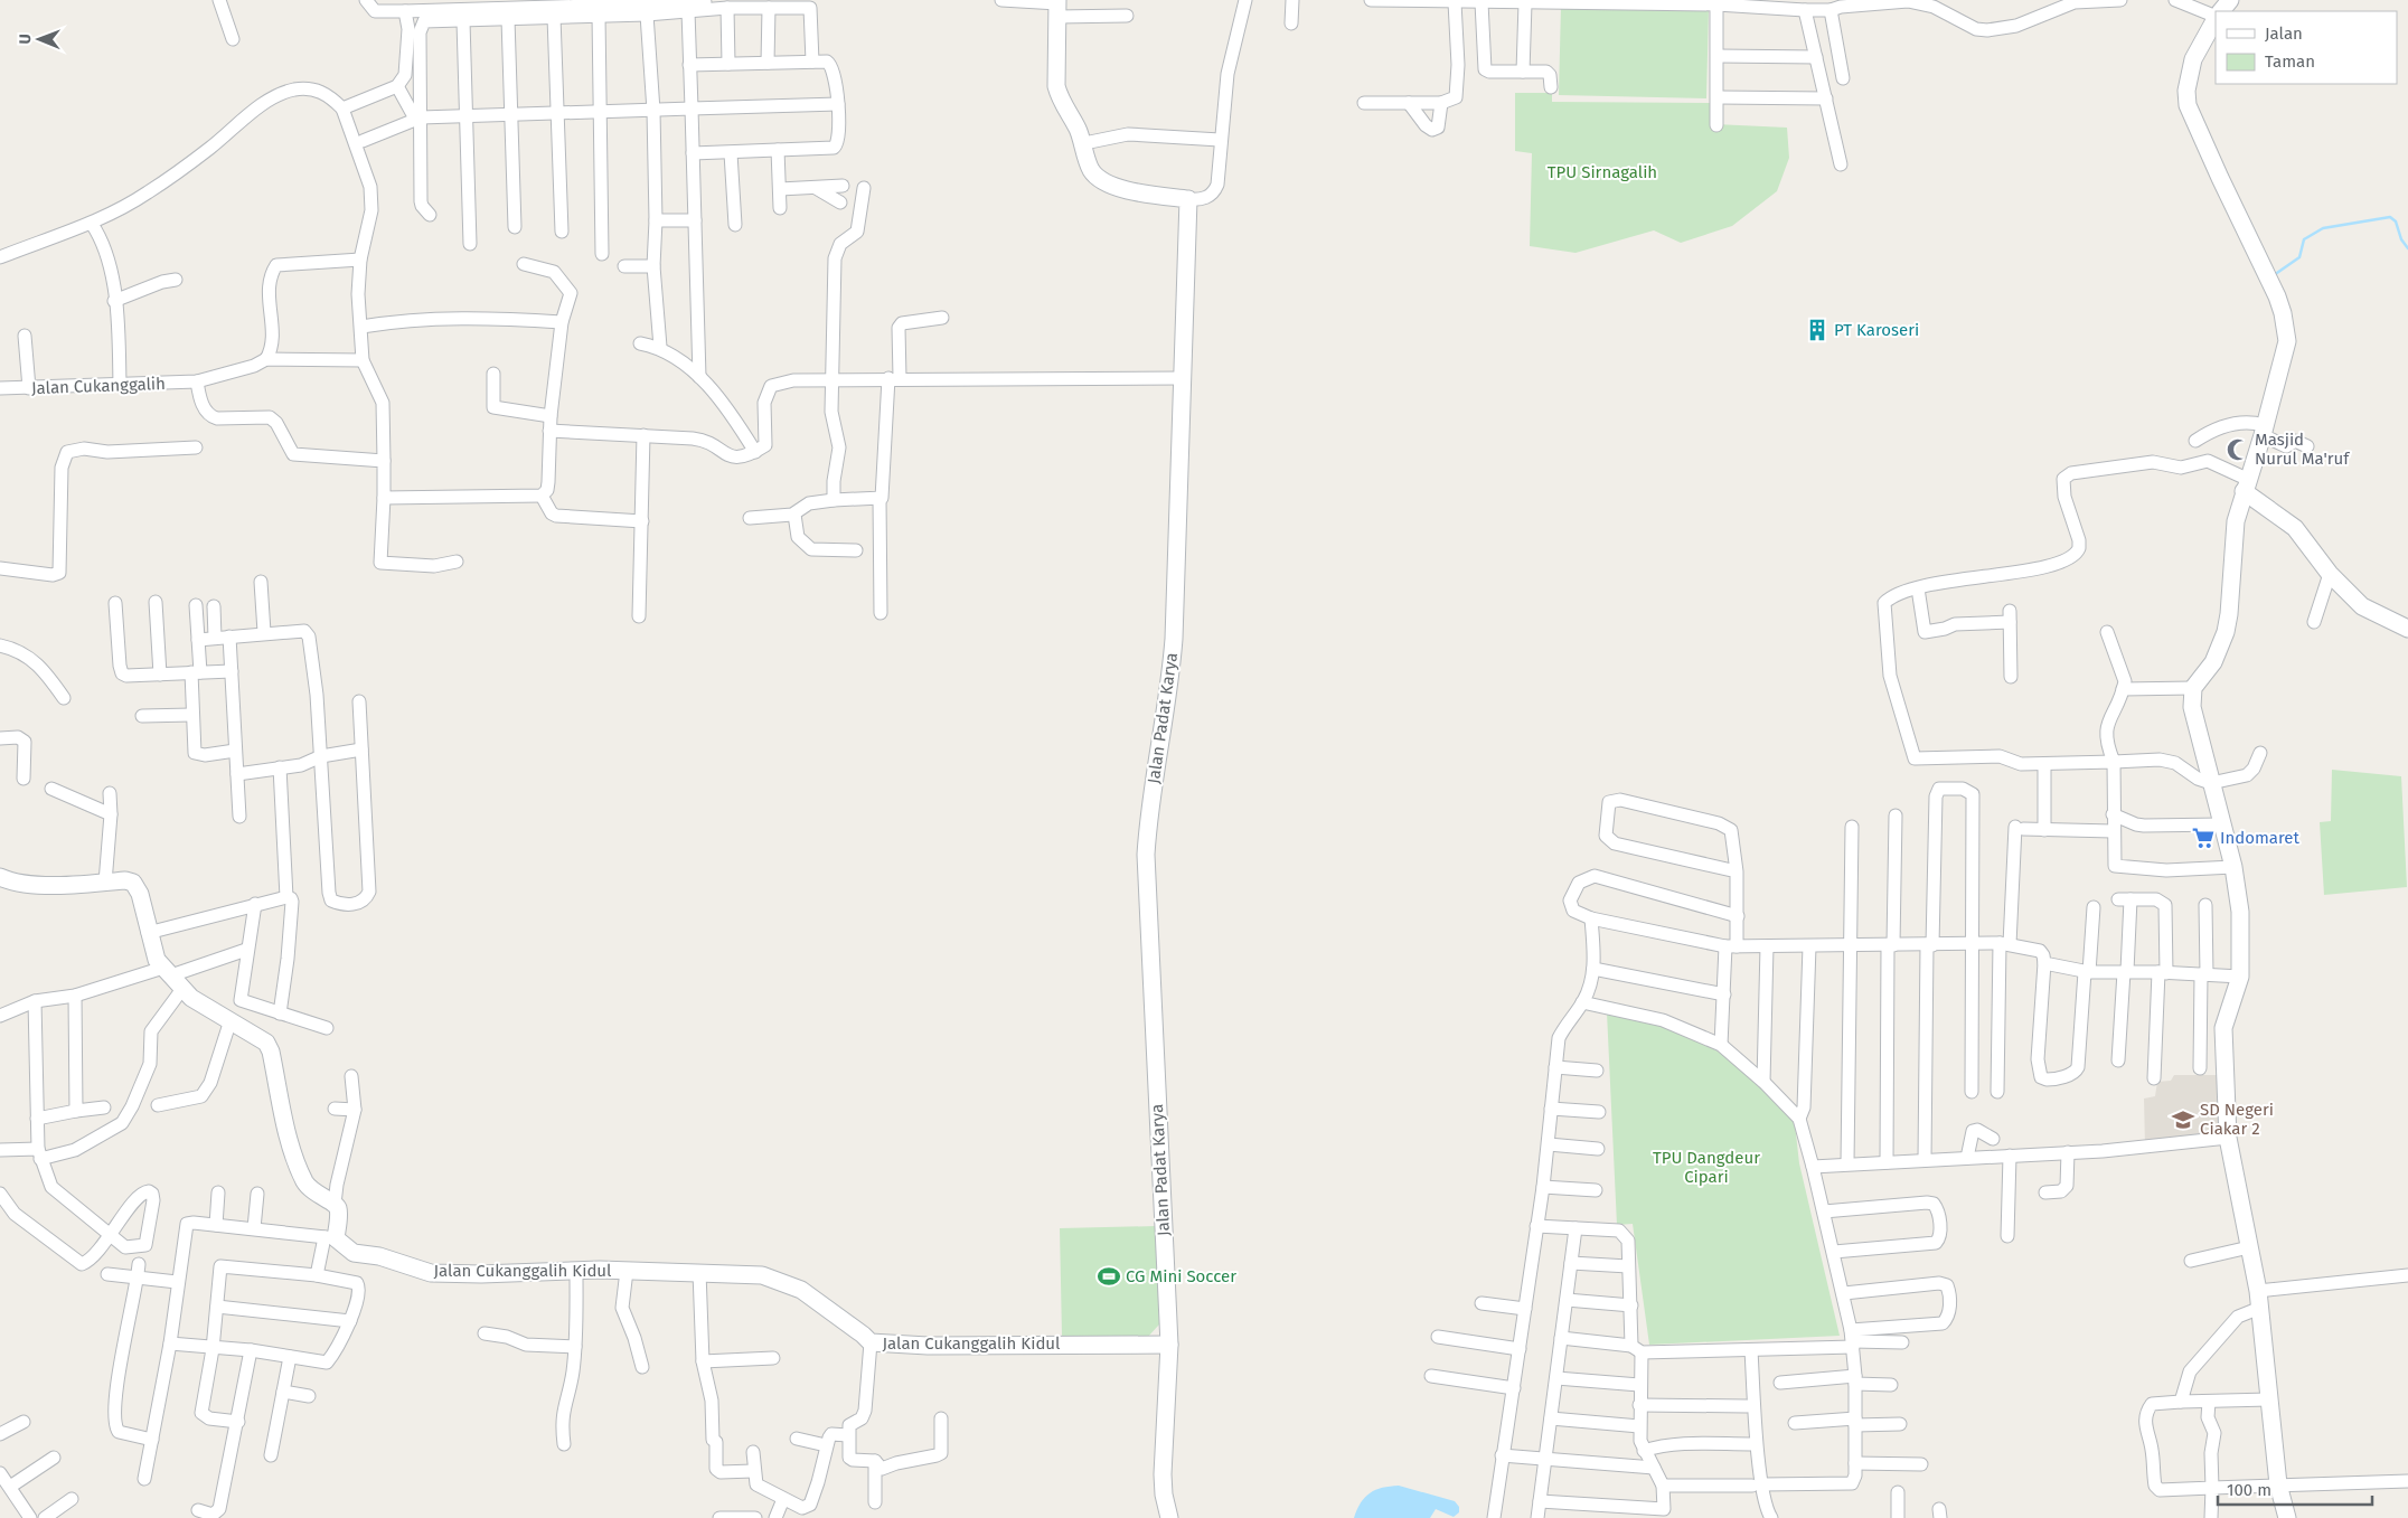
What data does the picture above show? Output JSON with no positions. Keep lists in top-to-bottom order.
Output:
{
  "streets": {
    "street": ["Jalan Cukanggalih", "Jalan Padat Karya", "Jalan Cukanggalih Kidul"]
  },
  "crossings": [
    ["Jalan Padat Karya", "Jalan Cukanggalih Kidul"]
  ],
  "parks": ["TPU Sirnagalih", "TPU Dangdeur Cipari"],
  "places": {
    "building": ["PT Karoseri"],
    "mosque": ["Masjid Nurul Ma'ruf"],
    "supermarket": ["Indomaret"],
    "school or university": ["SD Negeri Ciakar 2"],
    "sports": ["CG Mini Soccer"]
  },
  "legend": ["Jalan", "Taman"],
  "scale_bar": "100 m",
  "north": "left"
}
